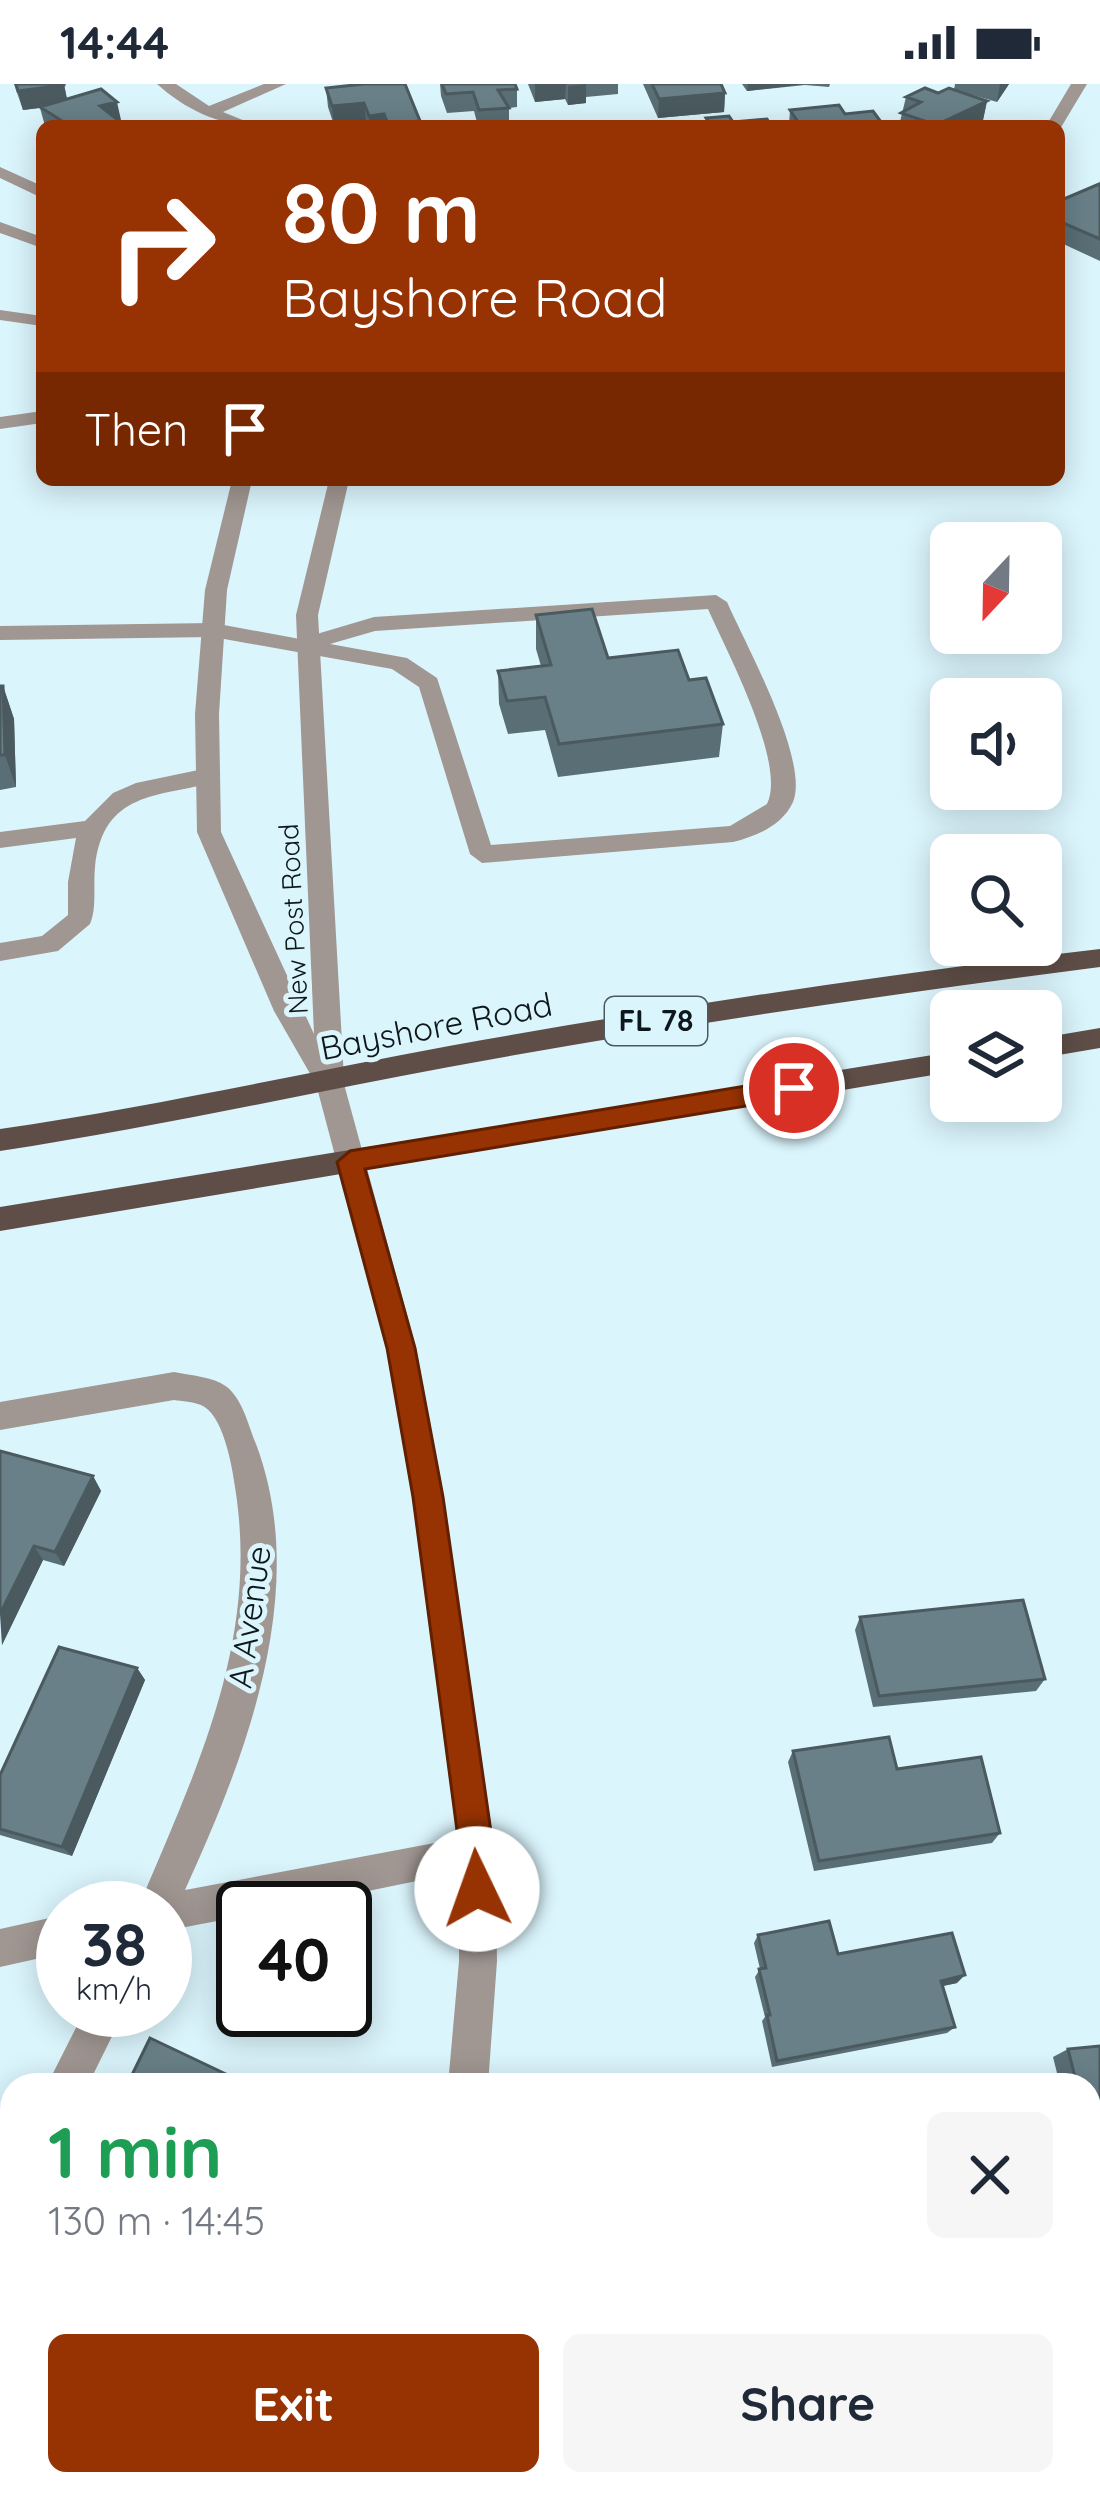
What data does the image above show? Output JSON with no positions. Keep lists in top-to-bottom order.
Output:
{
  "streets": {
    "main road": ["FL 78", "Bayshore Road"],
    "street": ["New Post Road", "A Avenue"]
  },
  "crossings": [
    ["New Post Road", "Bayshore Road"]
  ],
  "north": "bottom",
  "page": {
    "status": "14:44",
    "turn": ["80 m", "Bayshore Road"],
    "then": "Then",
    "speed": "38 km/h",
    "limit": "40",
    "heading": ["1 min", "130 m · 14:45"],
    "buttons": ["Exit", "Share"]
  }
}
